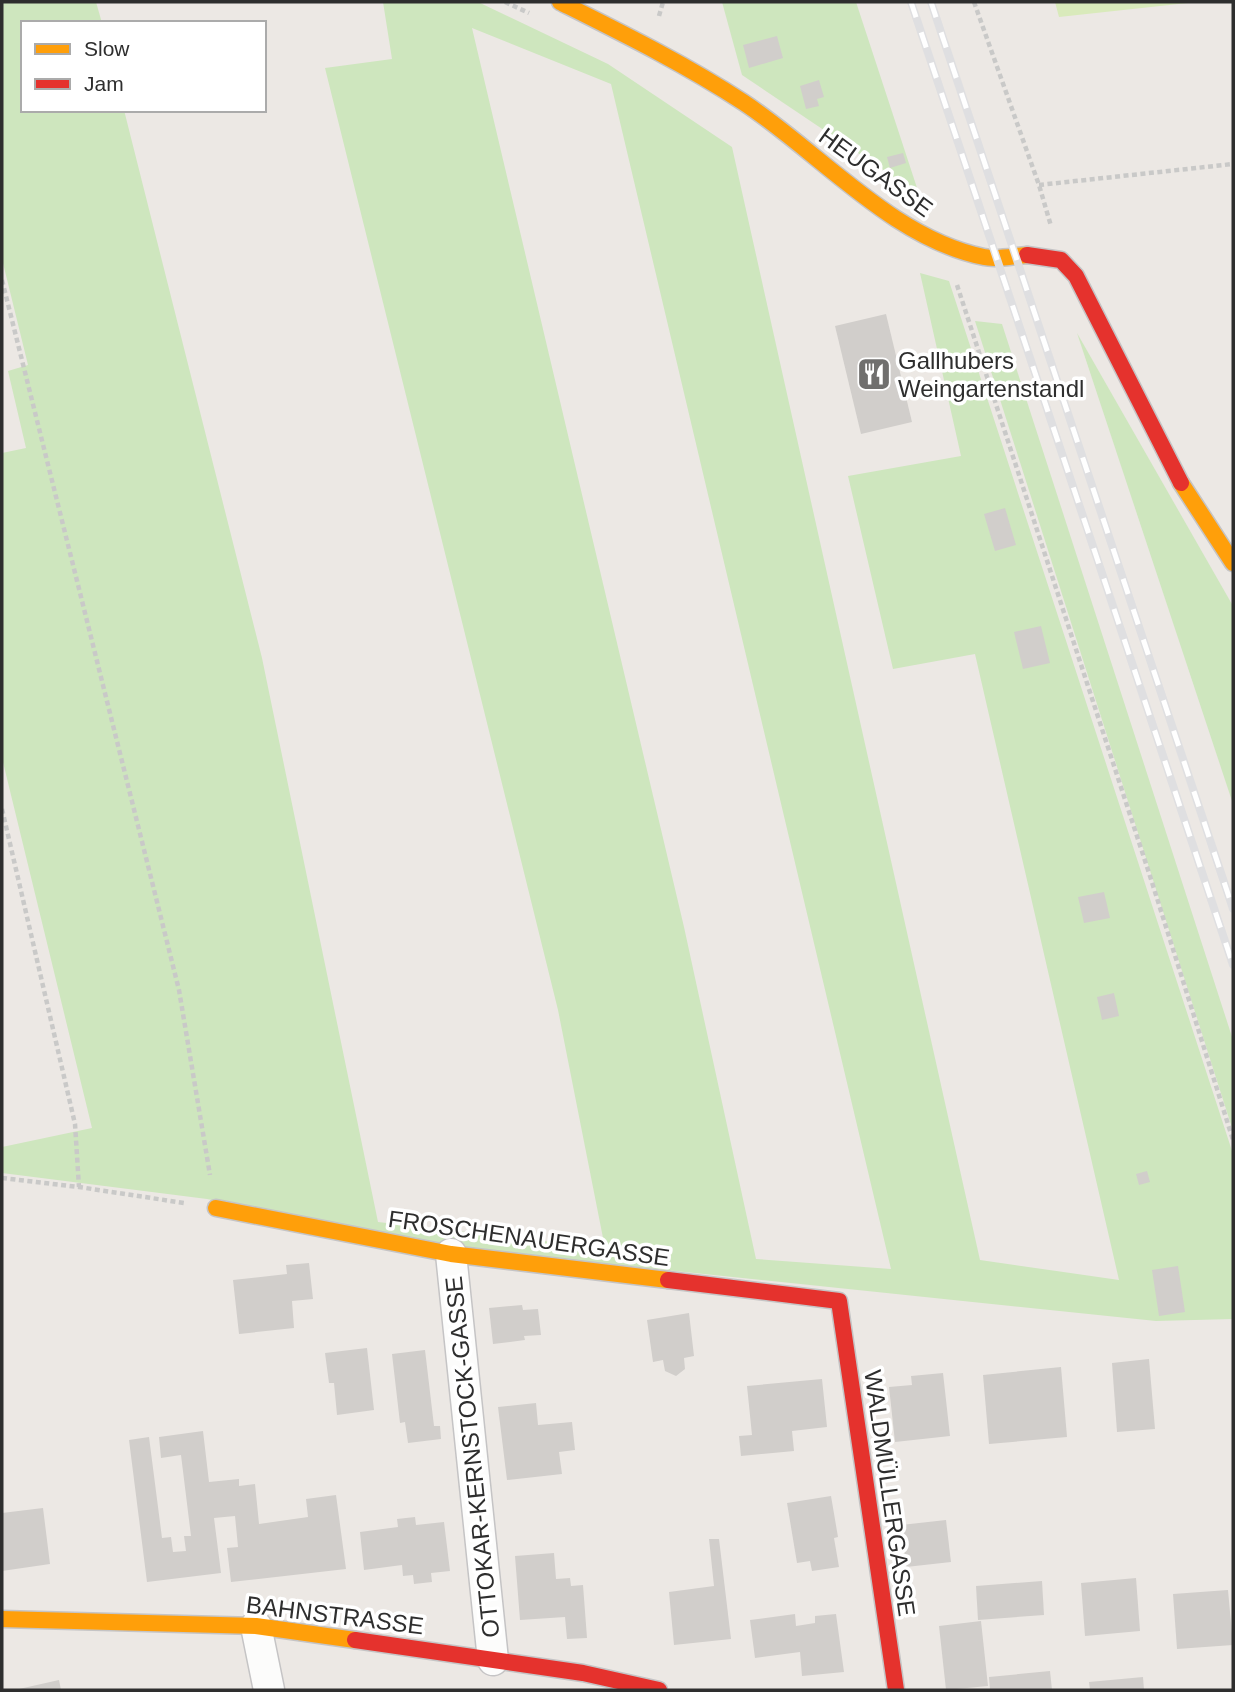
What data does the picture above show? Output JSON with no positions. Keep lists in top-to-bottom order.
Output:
{
  "streets": {
    "street": [
      "HEUGASSE",
      "FROSCHENAUERGASSE",
      "OTTOKAR-KERNSTOCK-GASSE",
      "WALDMÜLLERGASSE",
      "BAHNSTRASSE"
    ]
  },
  "crossings": [
    ["FROSCHENAUERGASSE", "OTTOKAR-KERNSTOCK-GASSE"],
    ["FROSCHENAUERGASSE", "WALDMÜLLERGASSE"],
    ["OTTOKAR-KERNSTOCK-GASSE", "BAHNSTRASSE"]
  ],
  "places": {
    "restaurant": ["Gallhubers Weingartenstandl"]
  },
  "legend": ["Slow", "Jam"]
}
